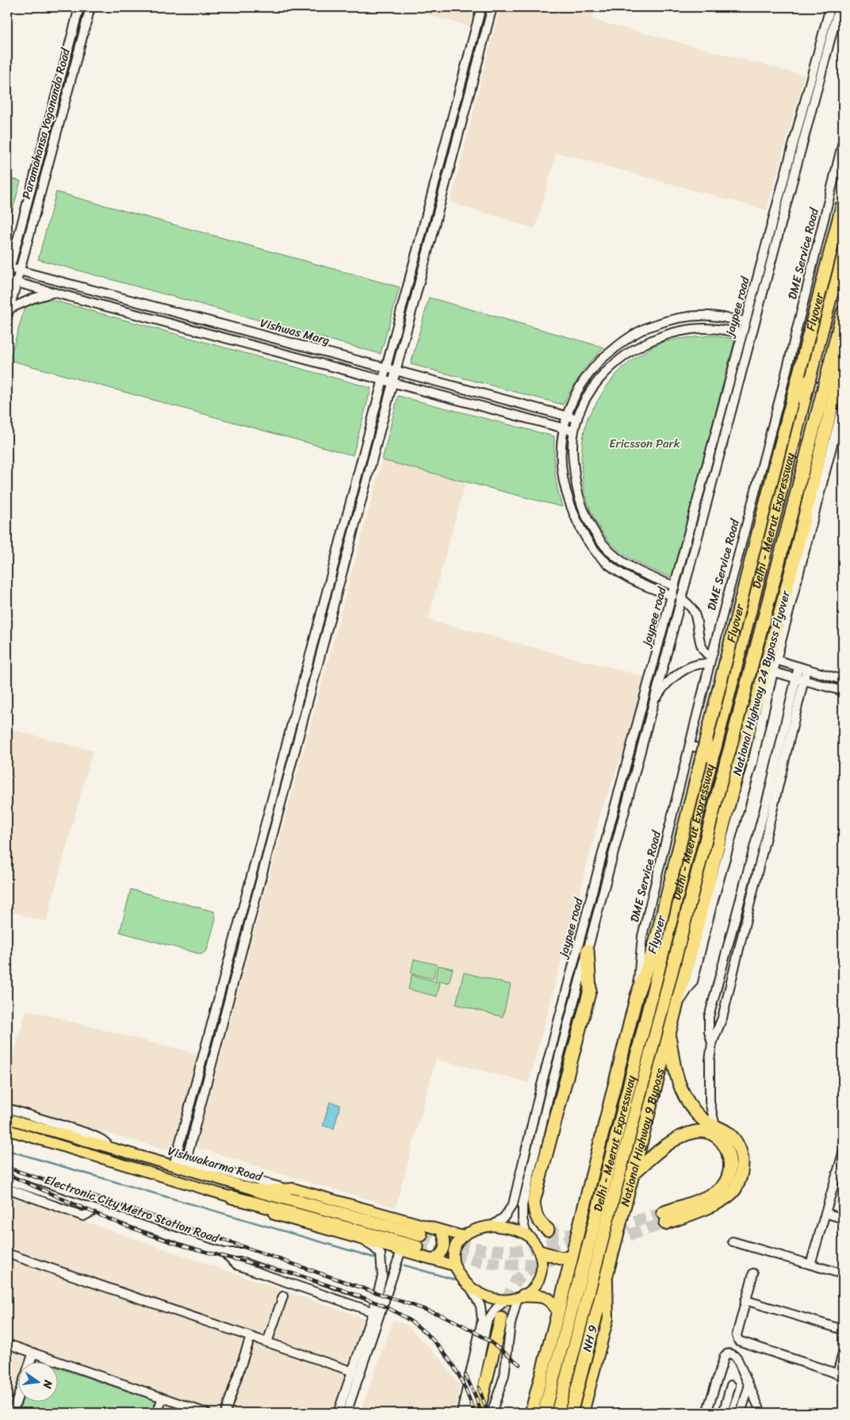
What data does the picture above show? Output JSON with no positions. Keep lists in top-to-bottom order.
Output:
{
  "streets": {
    "highway": [
      "Flyover",
      "Delhi - Meerut Expressway",
      "National Highway 24 Bypass Flyover",
      "National Highway 9 Bypass"
    ],
    "main road": ["Vishwakarma Road", "NH 9"],
    "street": [
      "Paramahansa Yogananda Road",
      "DME Service Road",
      "jaypee road",
      "Vishwas Marg",
      "Electronic City Metro Station Road"
    ]
  },
  "crossings": [
    ["Paramahansa Yogananda Road", "Vishwas Marg"],
    ["DME Service Road", "Flyover"],
    ["jaypee road", "Vishwakarma Road"],
    ["National Highway 24 Bypass Flyover", "National Highway 9 Bypass"],
    ["National Highway 9 Bypass", "NH 9"]
  ],
  "parks": ["Ericsson Park"],
  "north": "right"
}
